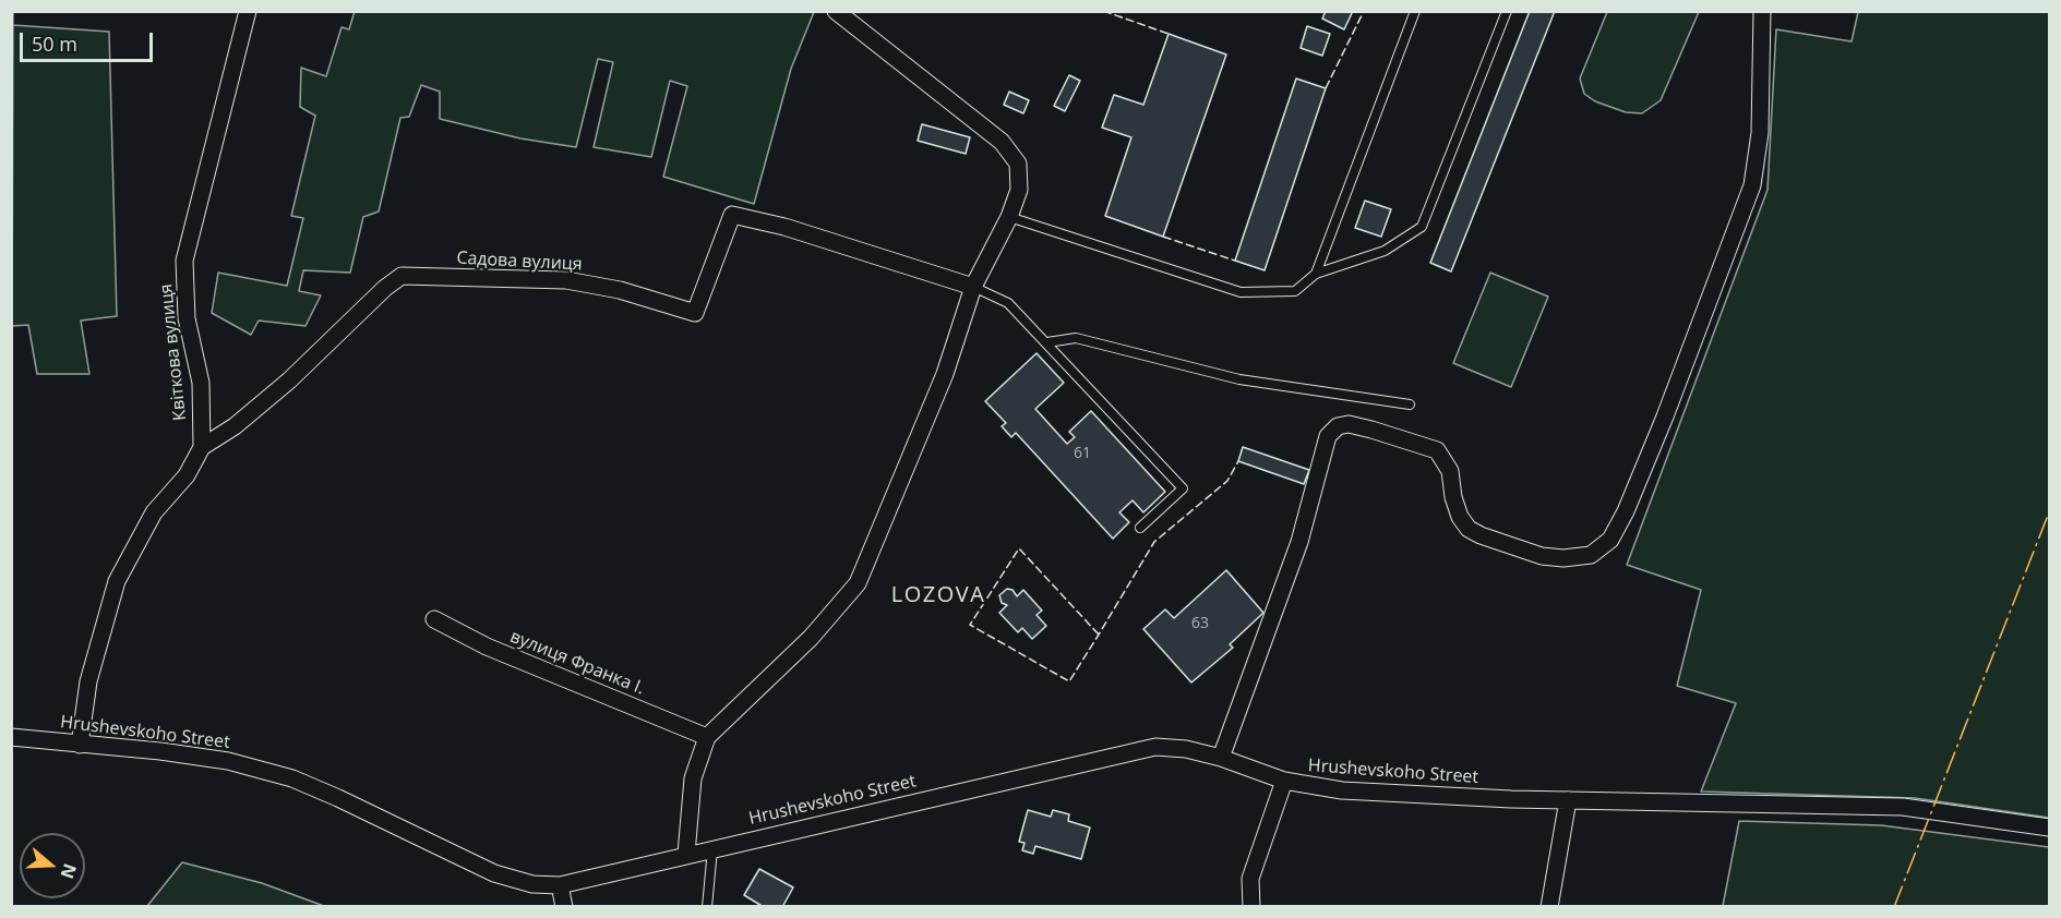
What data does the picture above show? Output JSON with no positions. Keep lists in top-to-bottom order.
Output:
{
  "streets": {
    "street": [
      "Садова вулиця",
      "Квіткова вулиця",
      "вулиця Франка І.",
      "Hrushevskoho Street"
    ]
  },
  "crossings": [
    ["Садова вулиця", "Квіткова вулиця"],
    ["Квіткова вулиця", "Hrushevskoho Street"]
  ],
  "districts": ["LOZOVA"],
  "house_numbers": ["61", "63"],
  "scale_bar": "50 m",
  "north": "right"
}
